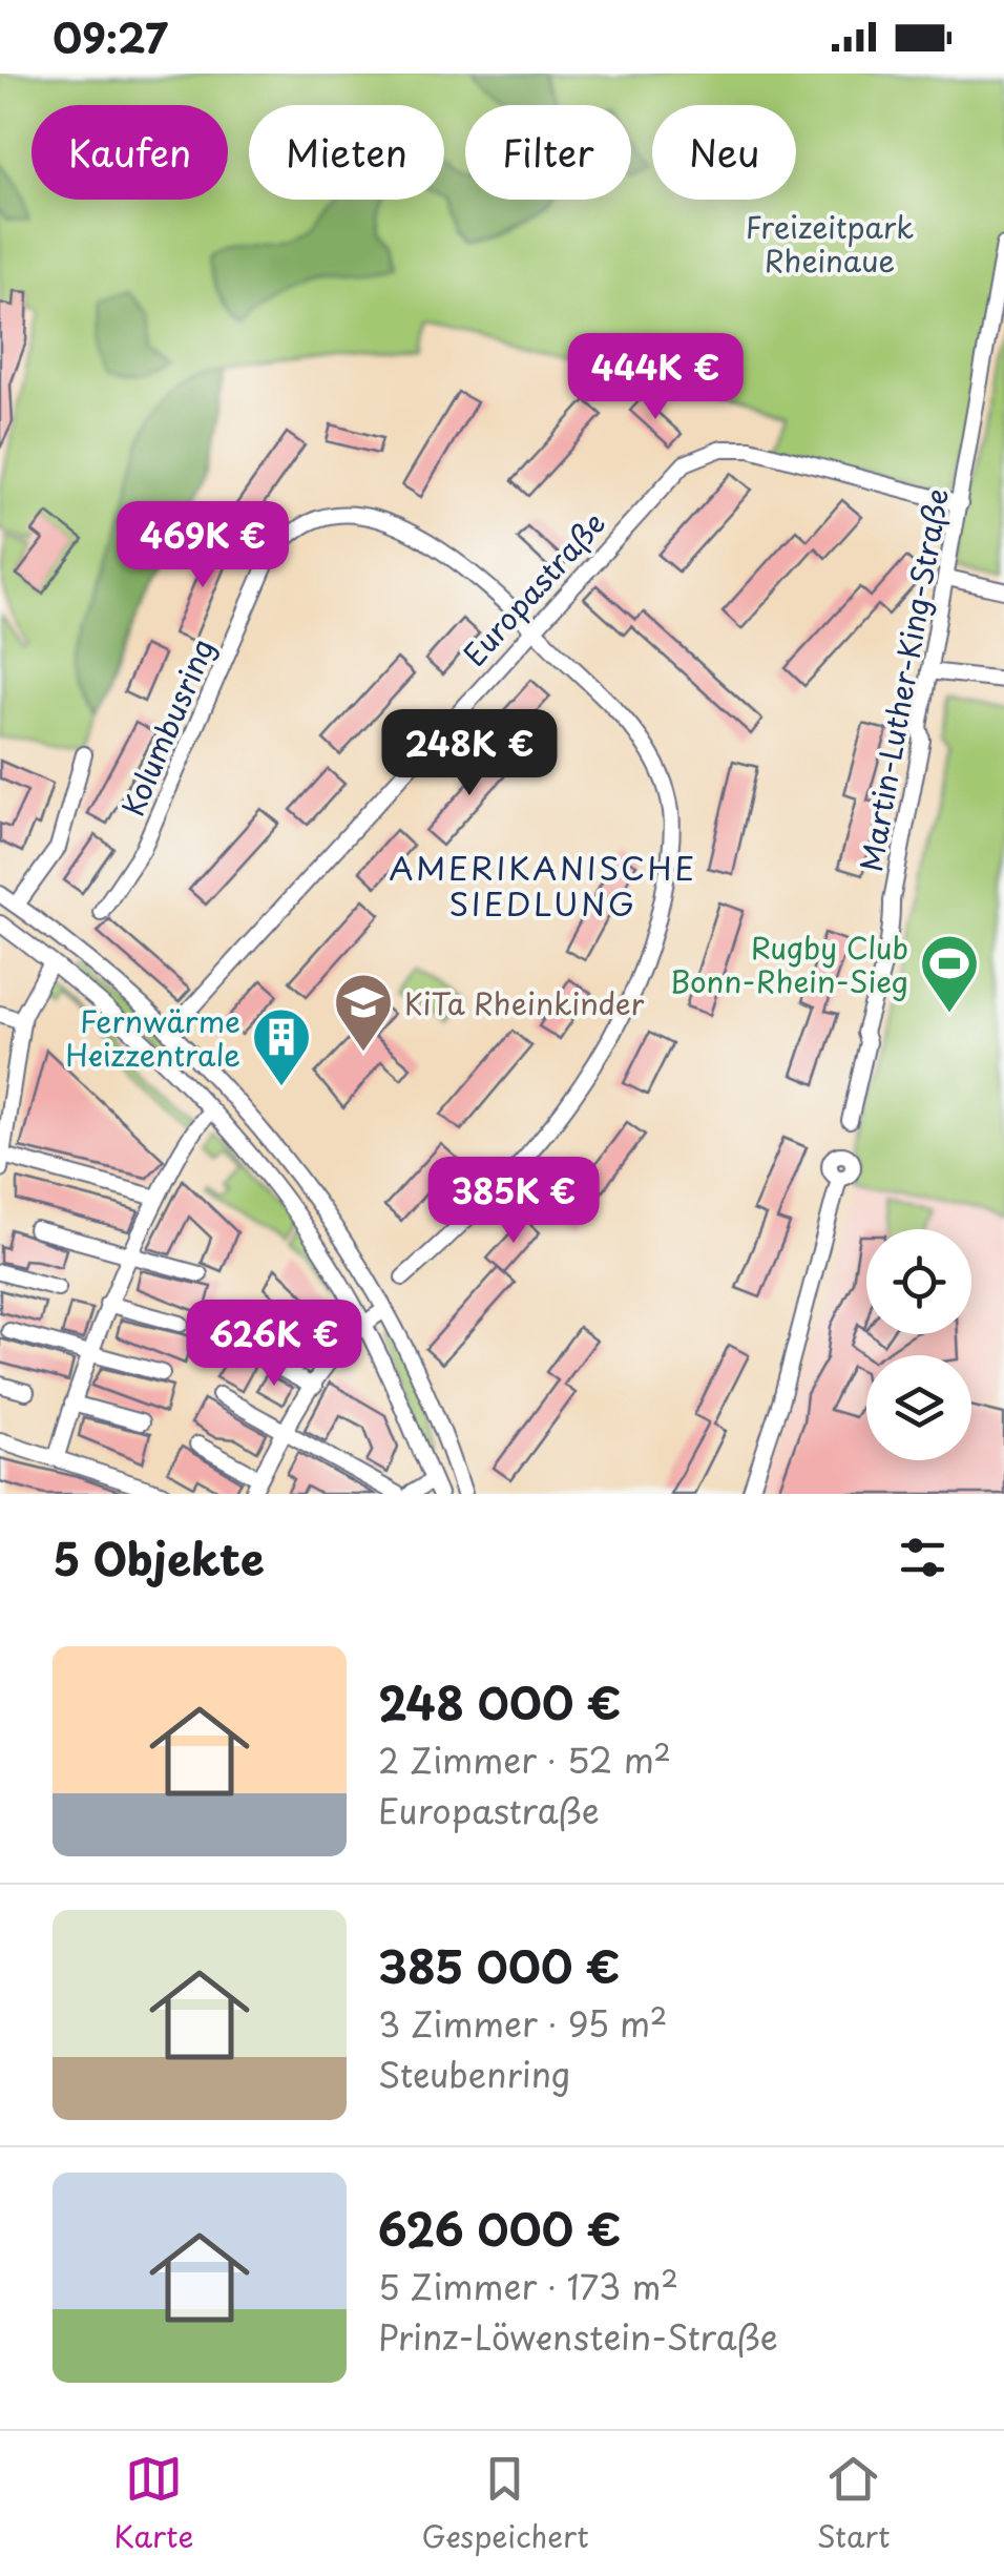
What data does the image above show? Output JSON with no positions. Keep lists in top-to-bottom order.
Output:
{
  "streets": {
    "street": ["Europastraße", "Martin-Luther-King-Straße", "Kolumbusring"]
  },
  "crossings": [
    ["Europastraße", "Martin-Luther-King-Straße"],
    ["Europastraße", "Kolumbusring"]
  ],
  "districts": ["AMERIKANISCHE SIEDLUNG"],
  "parks": ["Freizeitpark Rheinaue"],
  "places": {
    "sports": ["Rugby Club Bonn-Rhein-Sieg"],
    "school or university": ["KiTa Rheinkinder"],
    "building": ["Fernwärme Heizzentrale"]
  },
  "page": {
    "status": "09:27",
    "chip": [
      "Kaufen",
      "Mieten",
      "Filter",
      "Neu"
    ],
    "price": [
      "444K €",
      "469K €",
      "248K €",
      "385K €",
      "626K €"
    ],
    "heading": "5 Objekte",
    "list": [
      {
        "name": "248 000 €",
        "note": "2 Zimmer · 52 m² · Europastraße"
      },
      {
        "name": "385 000 €",
        "note": "3 Zimmer · 95 m² · Steubenring"
      },
      {
        "name": "626 000 €",
        "note": "5 Zimmer · 173 m² · Prinz-Löwenstein-Straße"
      }
    ],
    "tabs": ["Karte", "Gespeichert", "Start"]
  }
}
